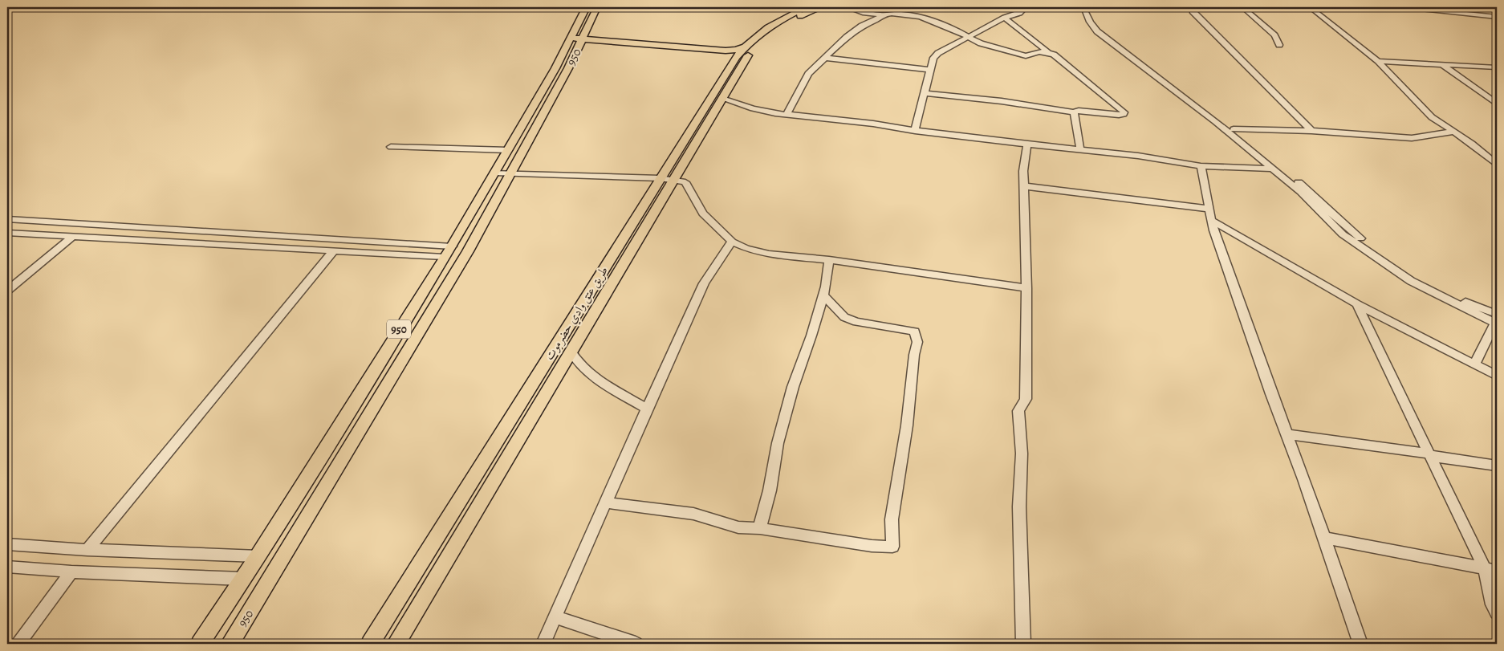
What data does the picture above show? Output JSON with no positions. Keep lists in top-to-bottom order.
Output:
{
  "streets": {
    "main road": ["950", "طريق عتق وادي حضرموت"]
  }
}
